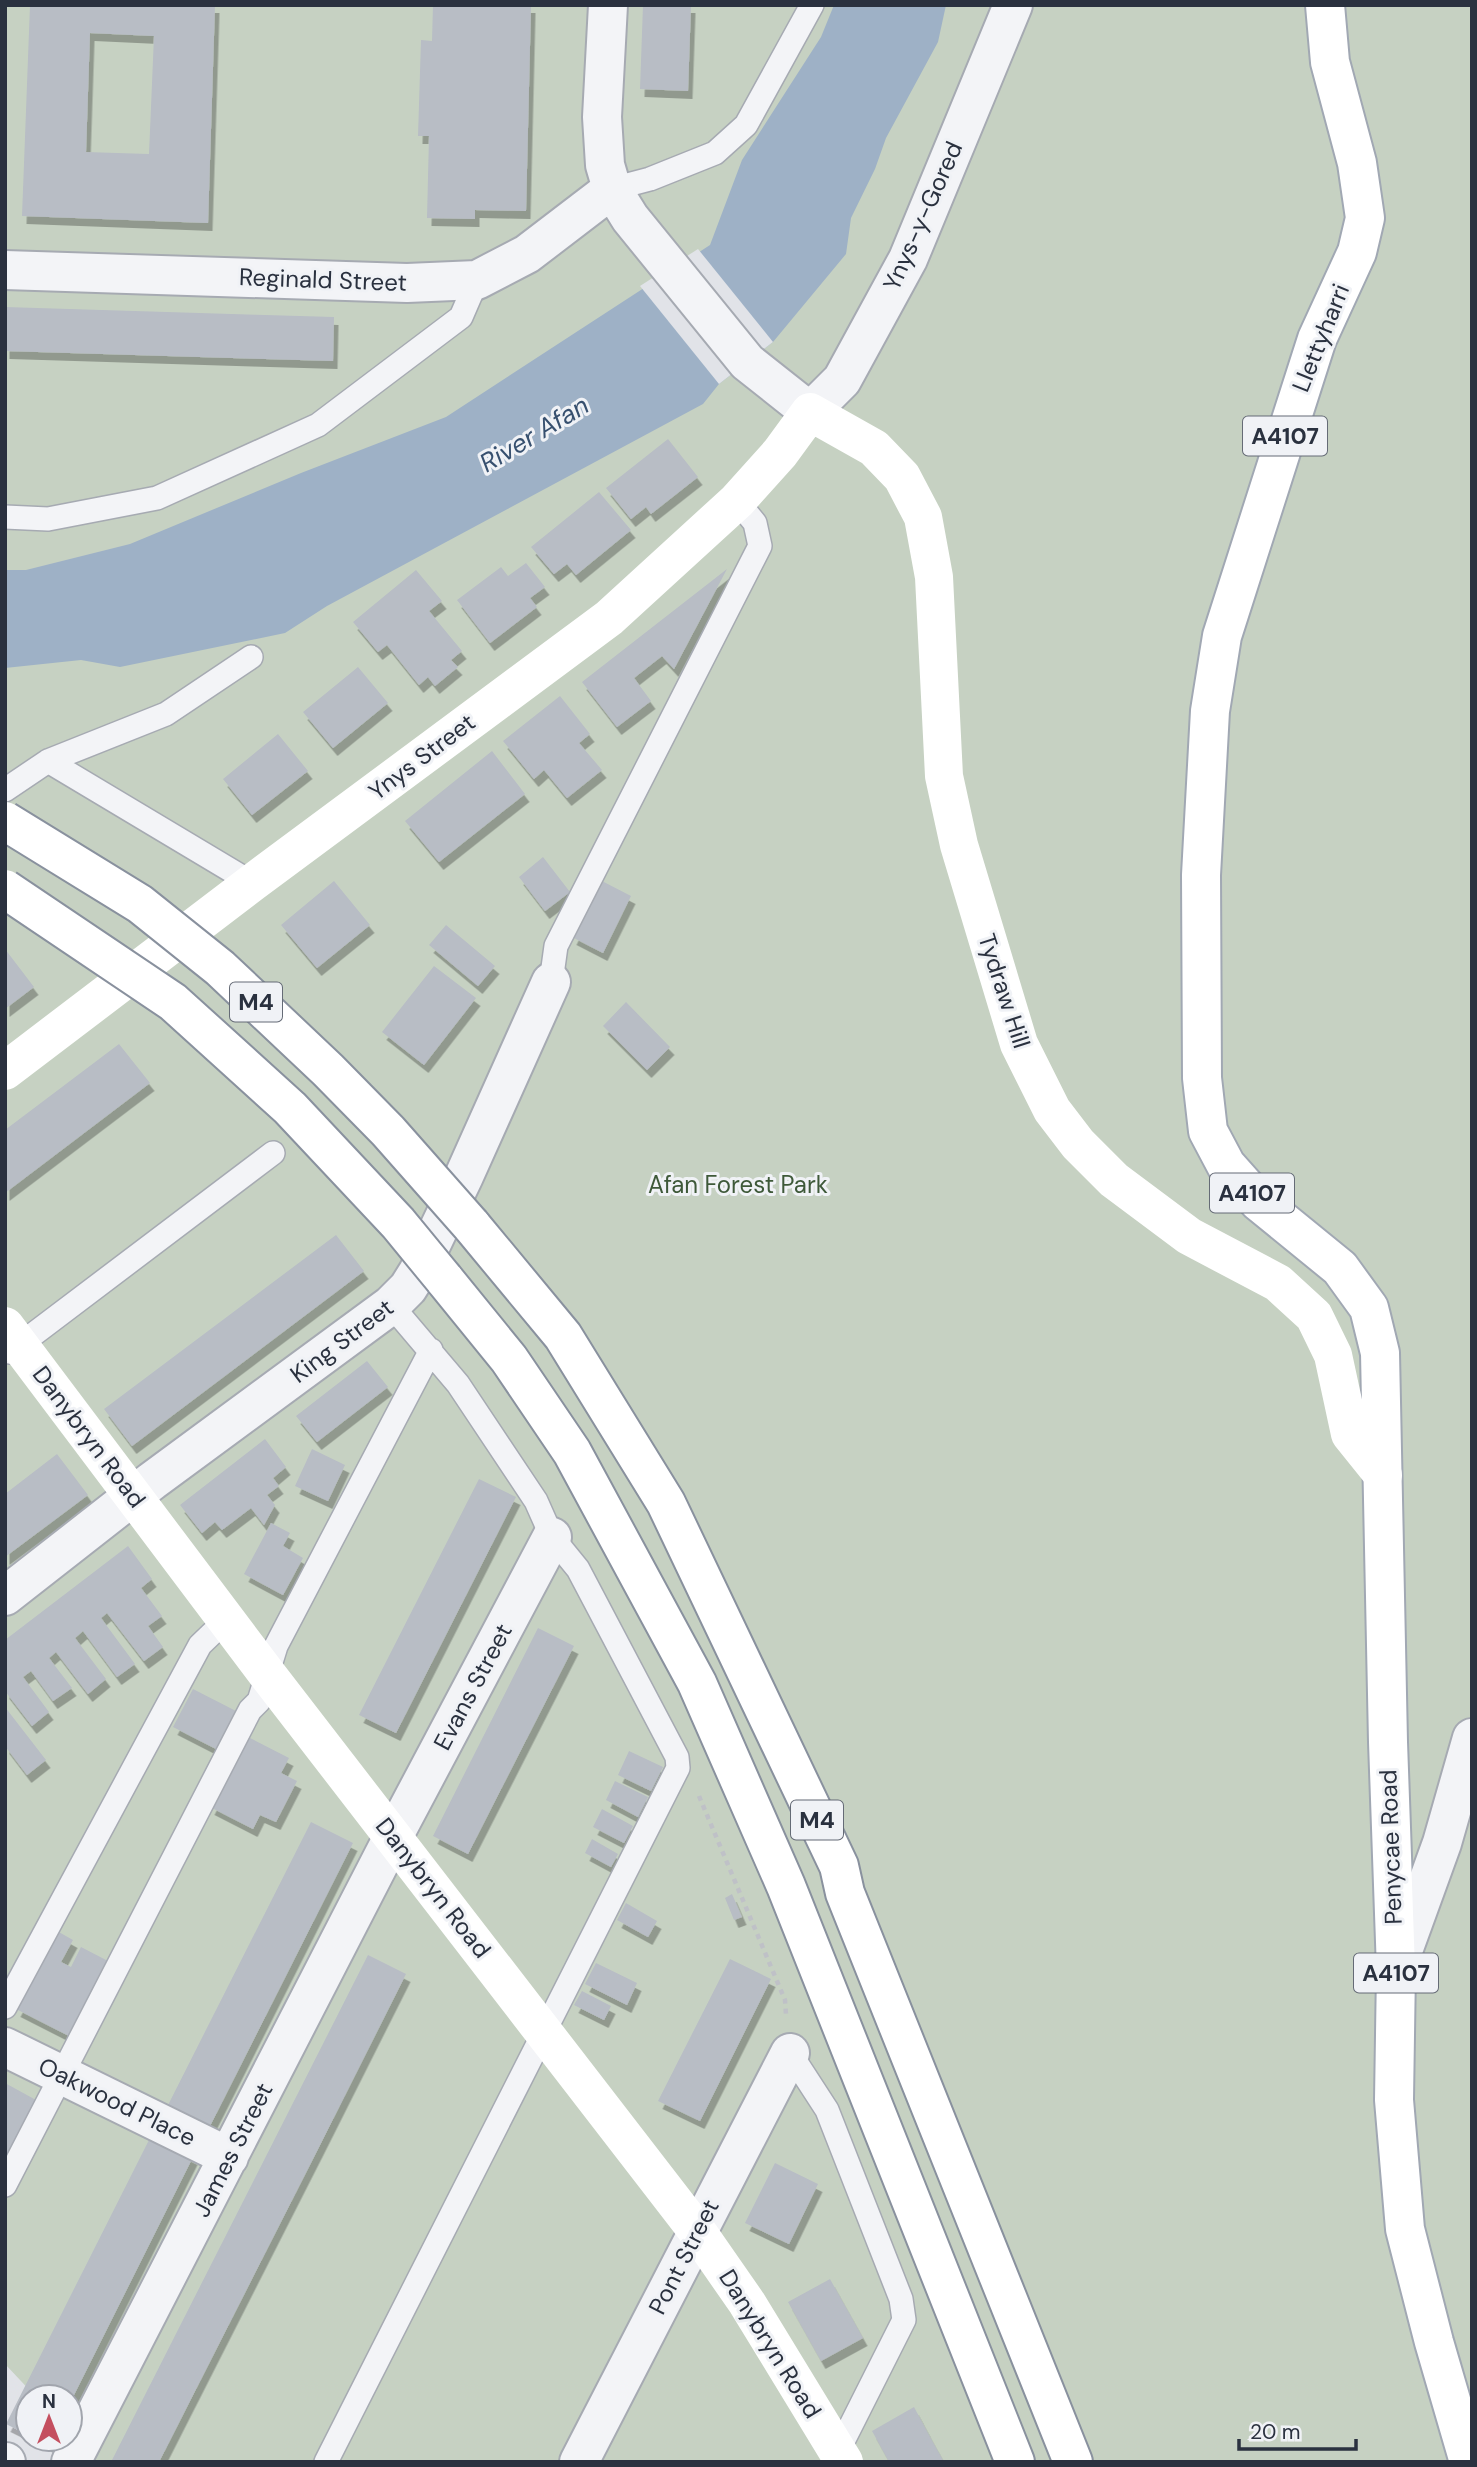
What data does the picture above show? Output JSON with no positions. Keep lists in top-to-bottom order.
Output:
{
  "streets": {
    "main road": [
      "Llettyharri",
      "A4107",
      "Ynys Street",
      "Tydraw Hill",
      "M4",
      "Danybryn Road",
      "Penycae Road"
    ],
    "street": [
      "Ynys-y-Gored",
      "Reginald Street",
      "King Street",
      "Evans Street",
      "Oakwood Place",
      "James Street",
      "Pont Street"
    ]
  },
  "crossings": [
    ["Ynys-y-Gored", "Ynys Street"],
    ["Ynys-y-Gored", "Tydraw Hill"],
    ["Llettyharri", "Tydraw Hill"],
    ["Llettyharri", "Penycae Road"],
    ["Ynys Street", "Tydraw Hill"],
    ["Tydraw Hill", "Penycae Road"],
    ["King Street", "Danybryn Road"],
    ["Danybryn Road", "Evans Street"],
    ["Danybryn Road", "James Street"],
    ["Danybryn Road", "Pont Street"],
    ["Evans Street", "James Street"],
    ["Oakwood Place", "James Street"]
  ],
  "water": ["River Afan"],
  "parks": ["Afan Forest Park"],
  "scale_bar": "20 m",
  "north": "top"
}
